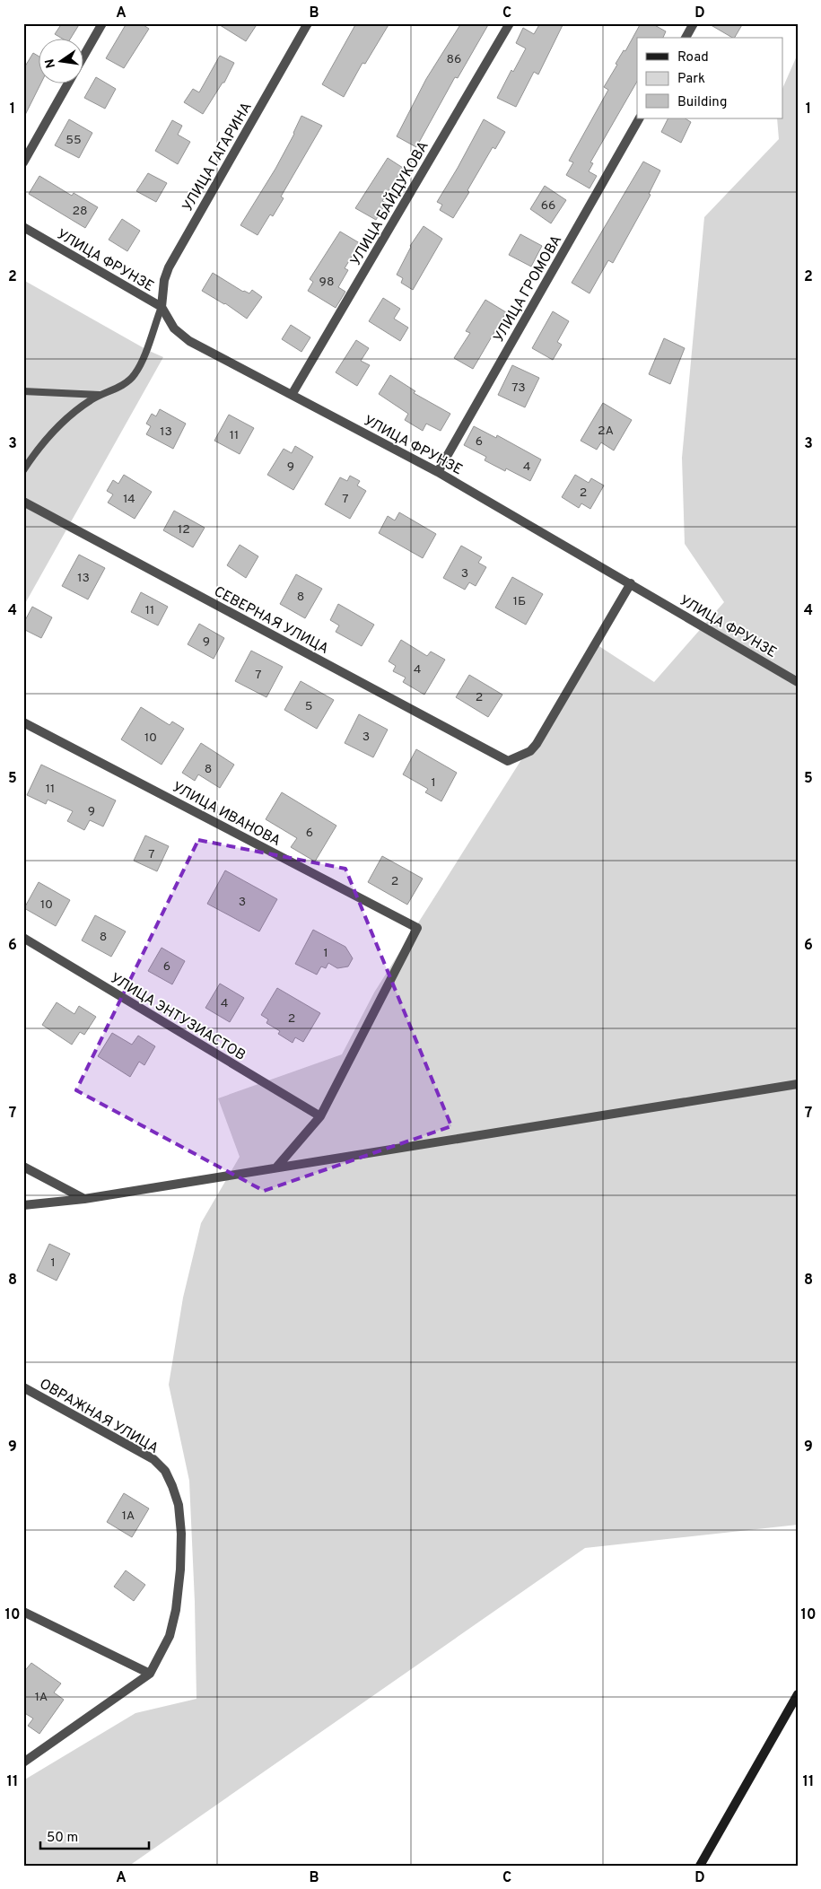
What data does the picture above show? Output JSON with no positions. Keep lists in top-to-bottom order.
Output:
{
  "streets": {
    "street": [
      "УЛИЦА ГАГАРИНА",
      "УЛИЦА БАЙДУКОВА",
      "УЛИЦА ФРУНЗЕ",
      "УЛИЦА ГРОМОВА",
      "СЕВЕРНАЯ УЛИЦА",
      "УЛИЦА ИВАНОВА",
      "УЛИЦА ЭНТУЗИАСТОВ",
      "ОВРАЖНАЯ УЛИЦА"
    ]
  },
  "crossings": [
    ["УЛИЦА ГАГАРИНА", "УЛИЦА ФРУНЗЕ"],
    ["УЛИЦА БАЙДУКОВА", "УЛИЦА ФРУНЗЕ"],
    ["УЛИЦА ФРУНЗЕ", "УЛИЦА ГРОМОВА"],
    ["УЛИЦА ФРУНЗЕ", "СЕВЕРНАЯ УЛИЦА"],
    ["УЛИЦА ИВАНОВА", "УЛИЦА ЭНТУЗИАСТОВ"]
  ],
  "house_numbers": [
    "86",
    "55",
    "66",
    "28",
    "98",
    "73",
    "2А",
    "13",
    "11",
    "6",
    "9",
    "4",
    "2",
    "14",
    "7",
    "12",
    "3",
    "13",
    "8",
    "1Б",
    "11",
    "9",
    "4",
    "7",
    "2",
    "5",
    "3",
    "10",
    "8",
    "1",
    "11",
    "9",
    "6",
    "7",
    "2",
    "3",
    "10",
    "8",
    "1",
    "6",
    "4",
    "2",
    "1",
    "1А",
    "1А"
  ],
  "legend": ["Road", "Park", "Building"],
  "scale_bar": "50 m",
  "north": "left",
  "grid": {
    "columns": [
      "A",
      "B",
      "C",
      "D"
    ],
    "rows": [
      "1",
      "2",
      "3",
      "4",
      "5",
      "6",
      "7",
      "8",
      "9",
      "10",
      "11"
    ]
  }
}
